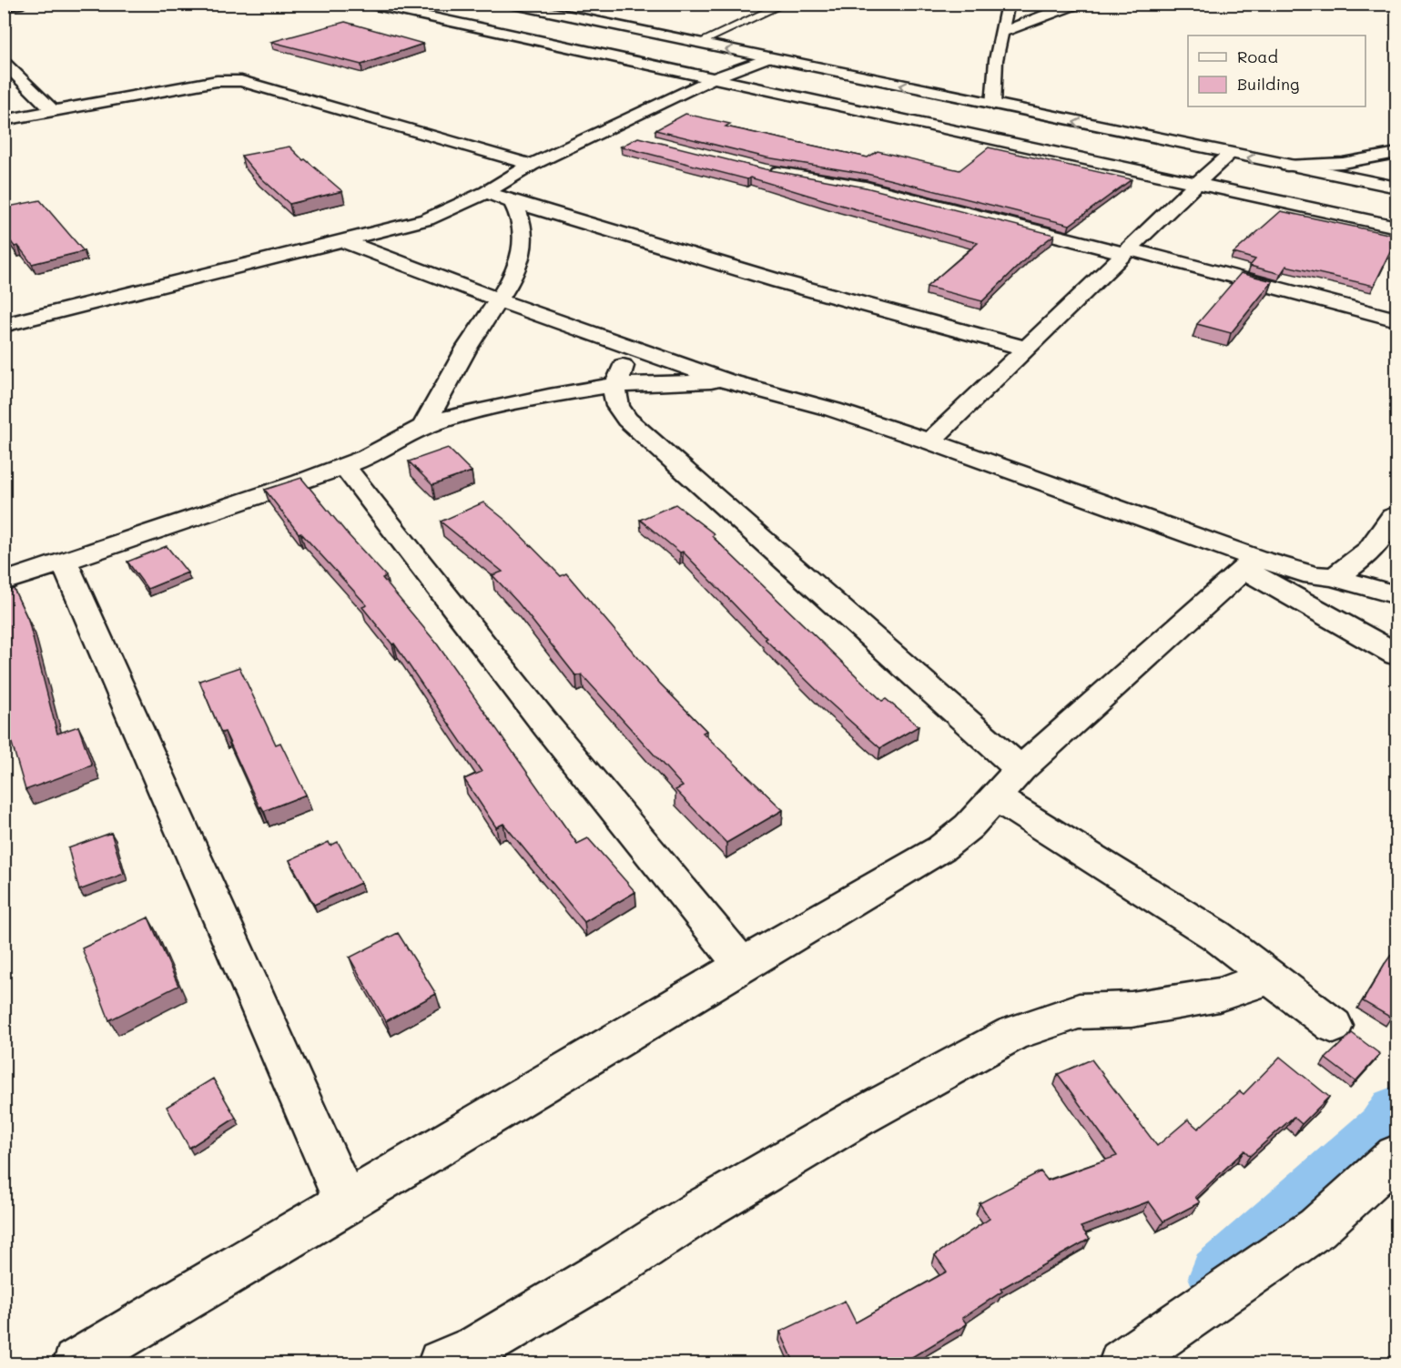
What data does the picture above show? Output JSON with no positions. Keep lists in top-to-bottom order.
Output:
{
  "legend": ["Road", "Building"]
}
